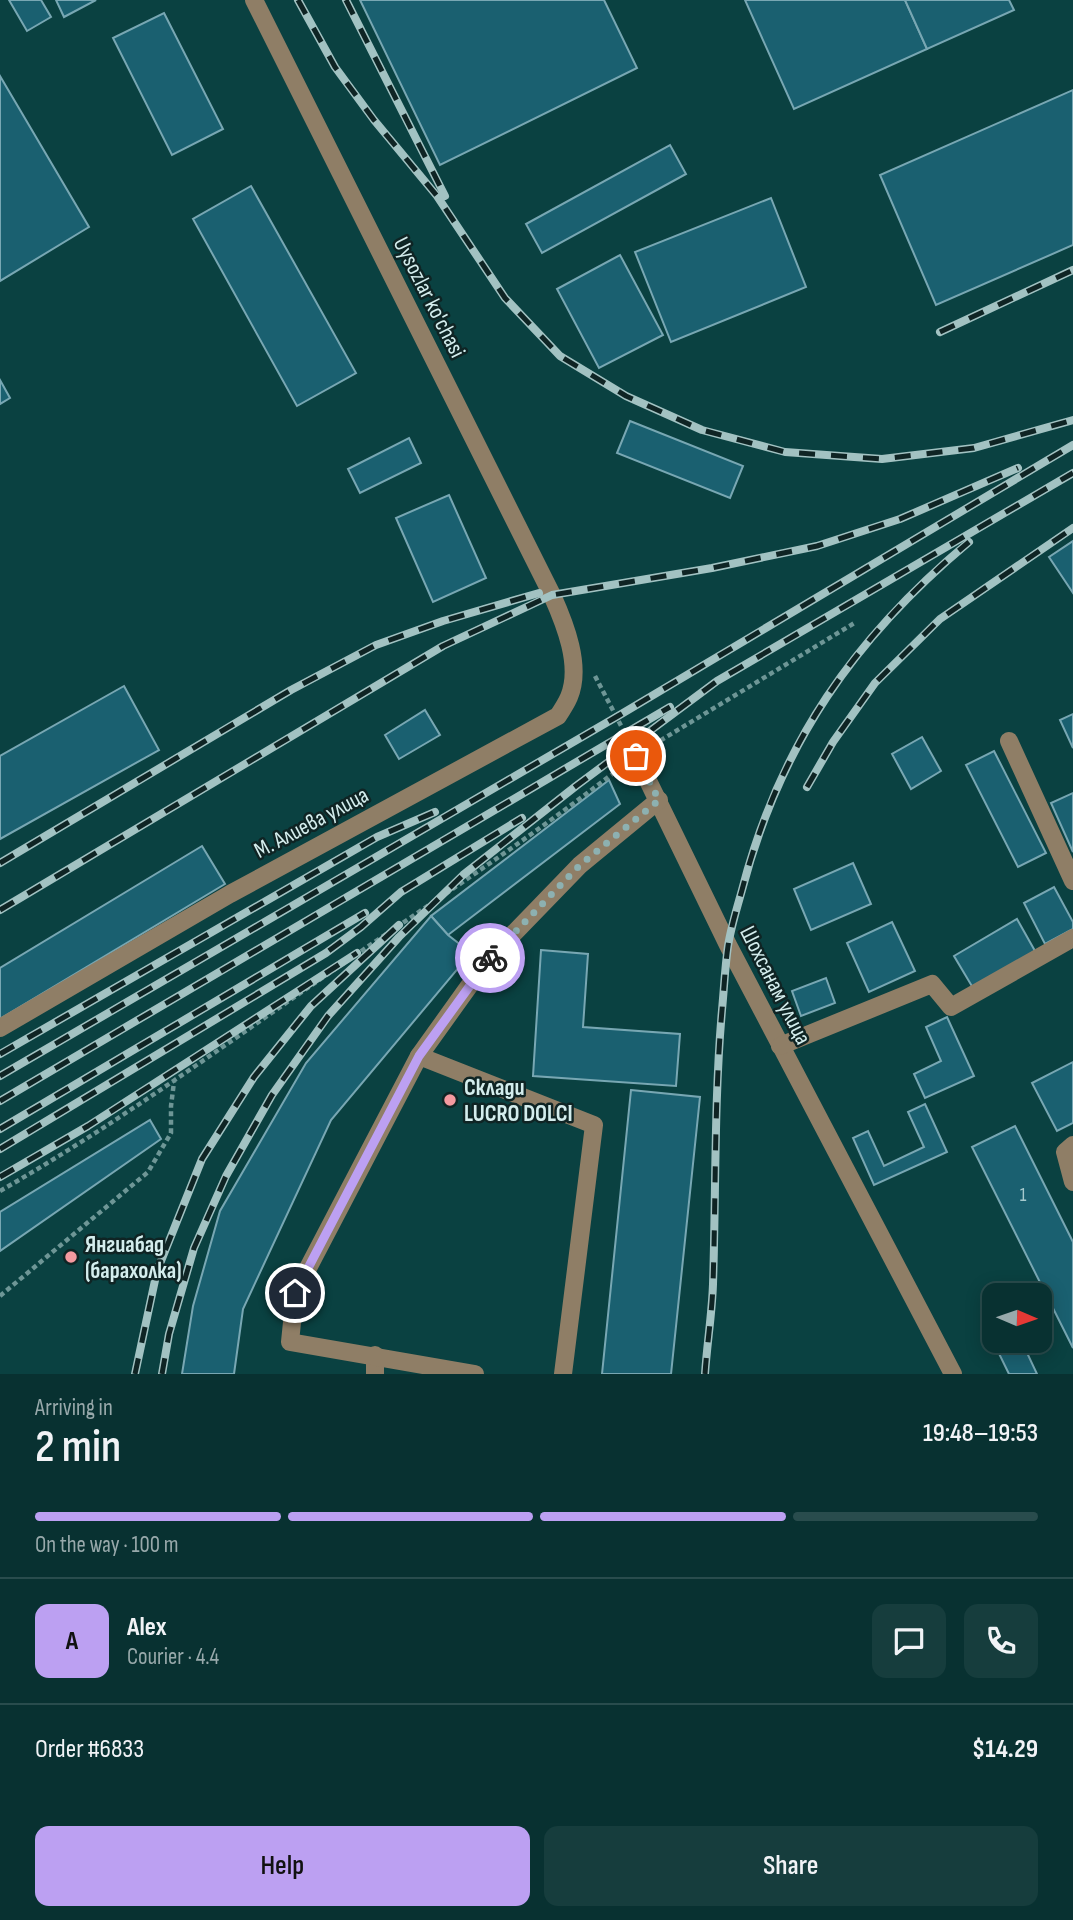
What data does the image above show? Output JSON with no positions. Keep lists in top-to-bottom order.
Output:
{
  "streets": {
    "street": ["Uysozlar ko'chasi", "М. Алиева улица", "Шохсанам улица"]
  },
  "crossings": [
    ["Uysozlar ko'chasi", "М. Алиева улица"]
  ],
  "places": ["Склади LUCRO DOLCI", "Янгиабад (барахолка)"],
  "house_numbers": ["1"],
  "north": "right",
  "page": {
    "heading": ["2 min", "Arriving in", "19:48–19:53"],
    "panel": [
      "Alex",
      "Courier · 4.4",
      "Order #6833",
      "$14.29"
    ],
    "bar": "On the way · 100 m",
    "round": "A",
    "buttons": ["Help", "Share"]
  }
}
